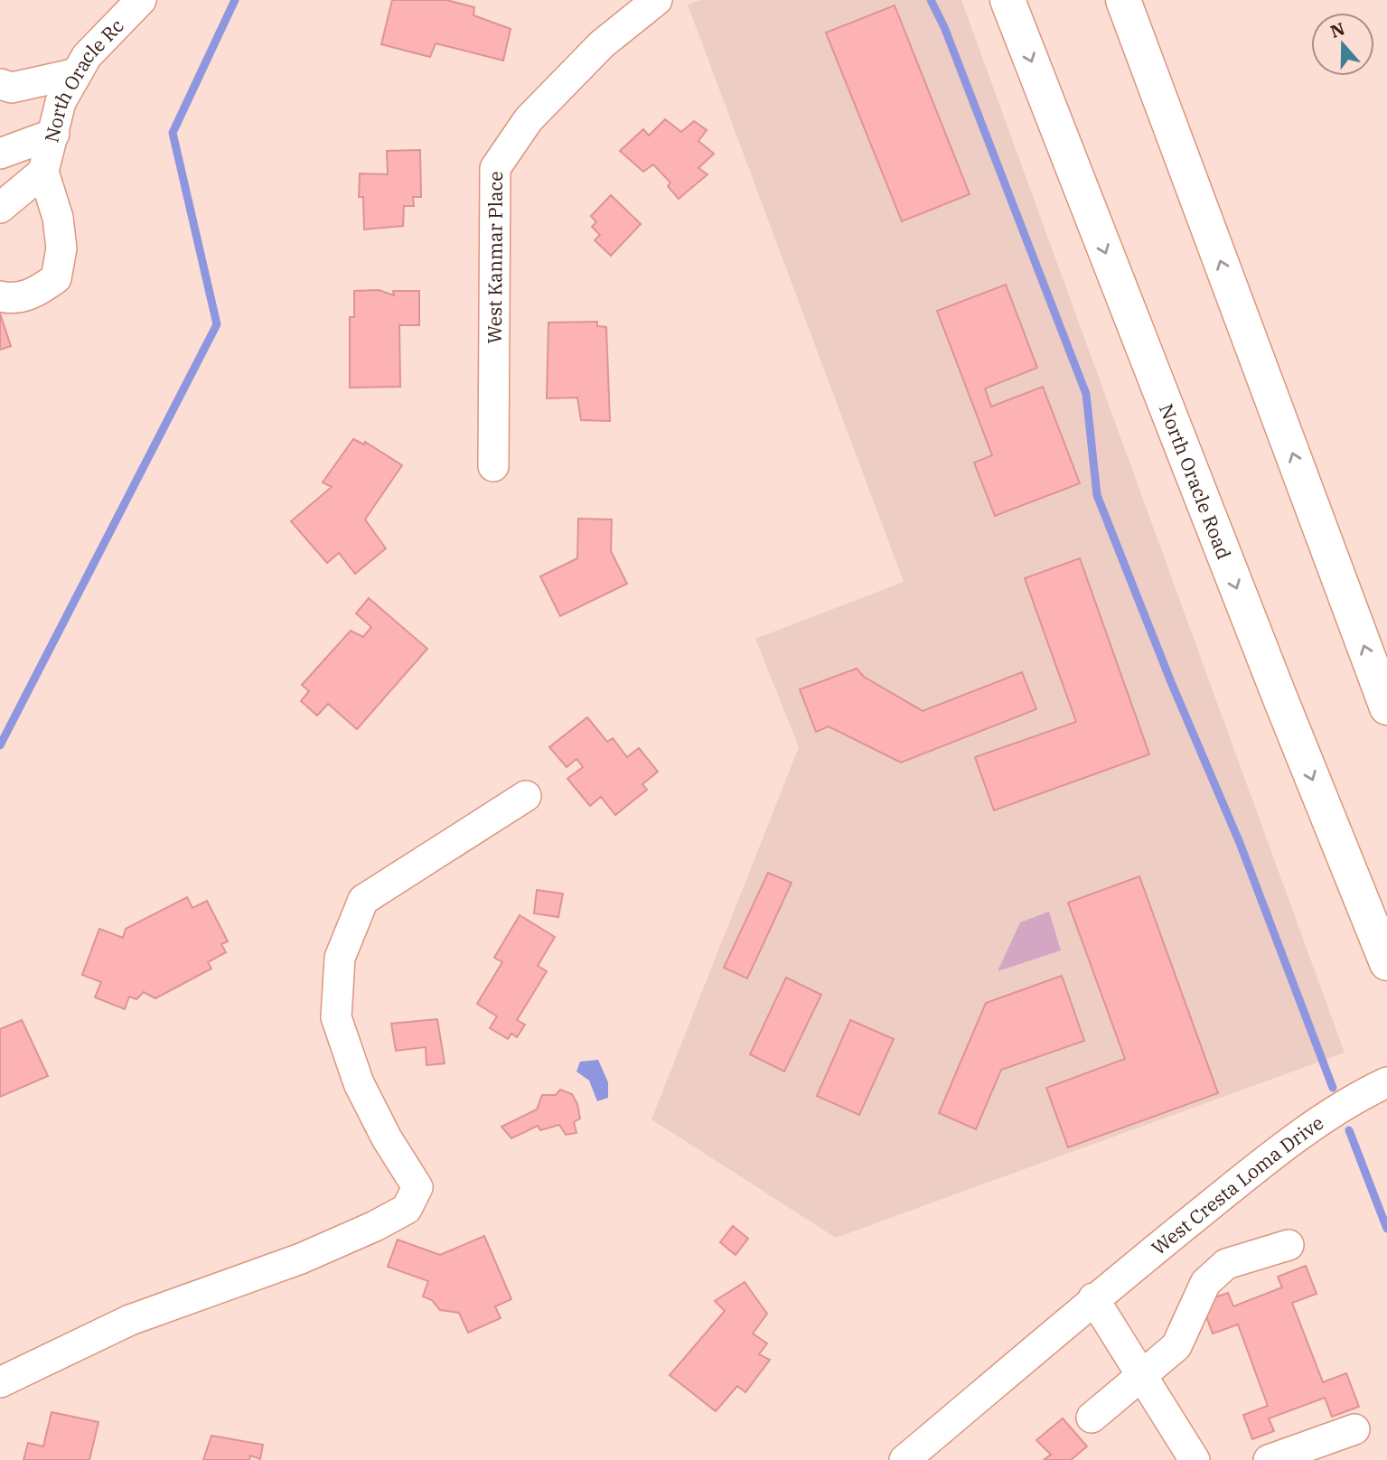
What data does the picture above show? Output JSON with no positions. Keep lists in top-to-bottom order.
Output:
{
  "streets": {
    "highway": ["North Oracle Road"],
    "street": ["North Oracle Rc", "West Kanmar Place", "West Cresta Loma Drive"]
  },
  "north": "top"
}
